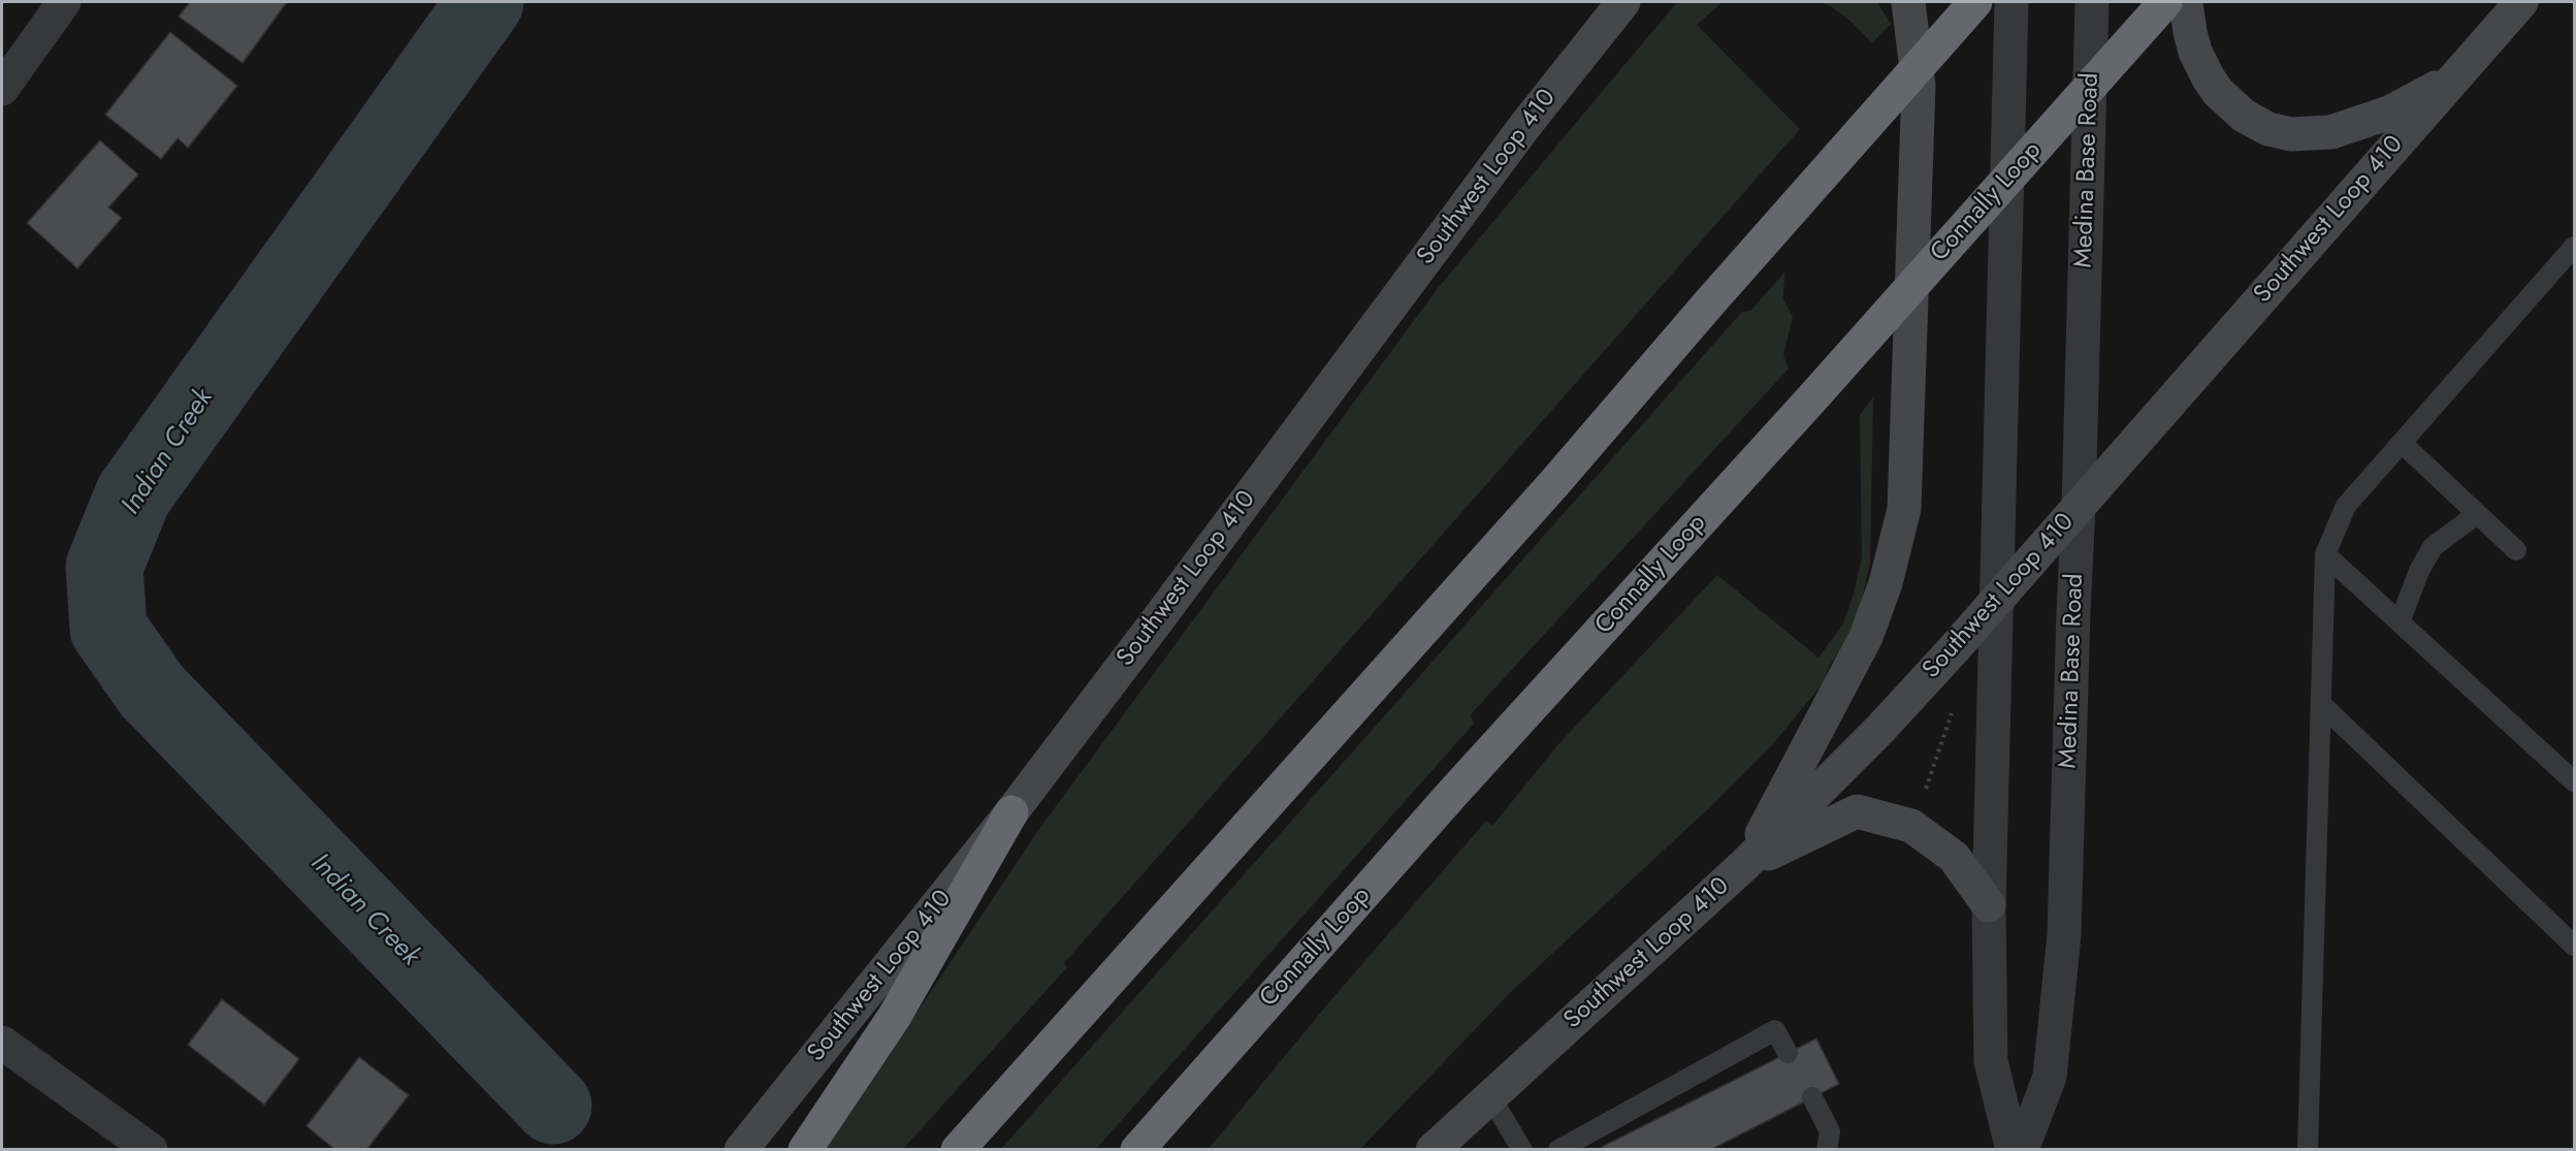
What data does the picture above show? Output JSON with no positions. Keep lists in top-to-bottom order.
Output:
{
  "streets": {
    "highway": ["Connally Loop"],
    "main road": ["Southwest Loop 410"],
    "street": ["Medina Base Road"]
  },
  "crossings": [
    ["Medina Base Road", "Southwest Loop 410"]
  ],
  "water": ["Indian Creek"]
}
